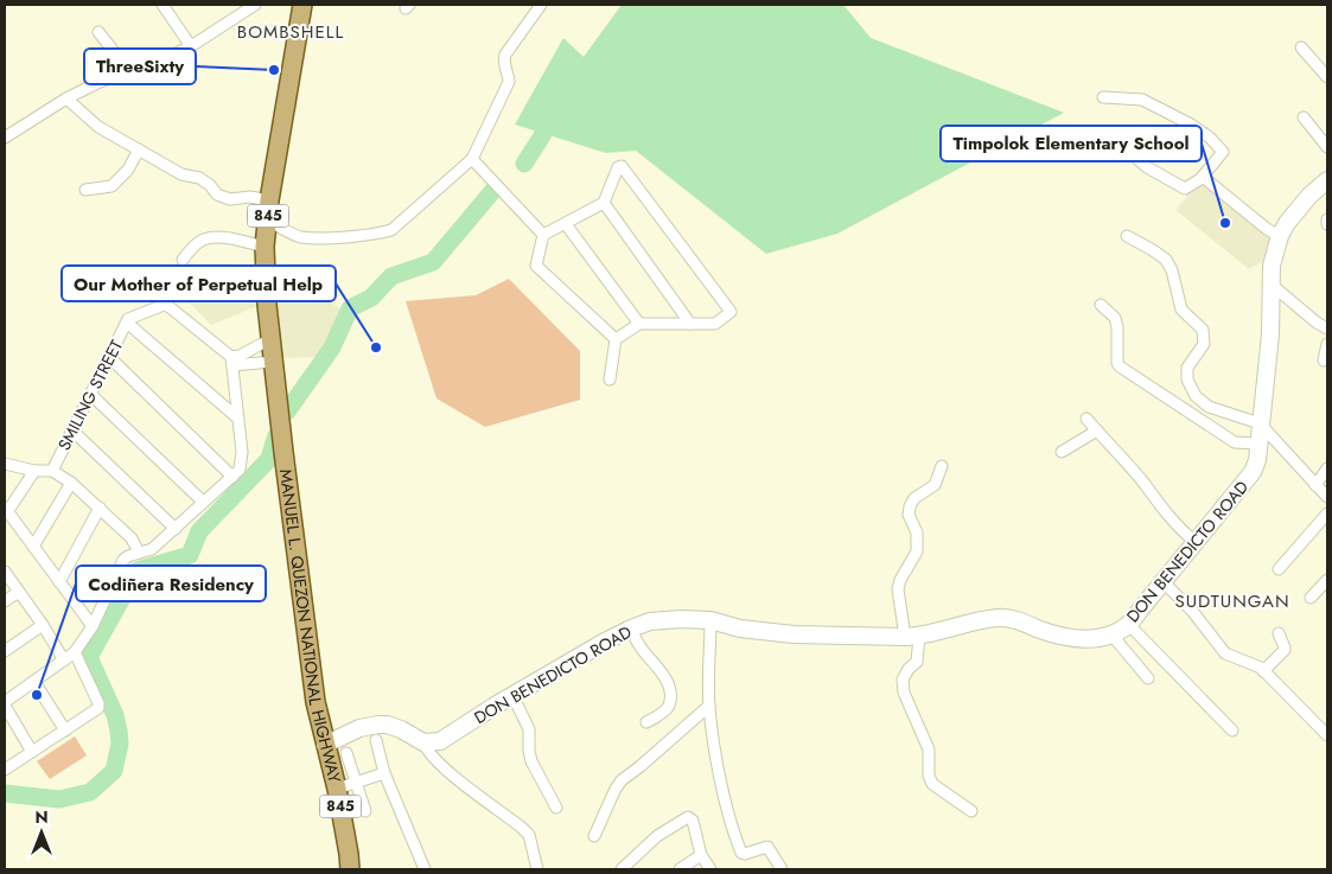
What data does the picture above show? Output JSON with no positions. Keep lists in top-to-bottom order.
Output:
{
  "streets": {
    "main road": ["845", "MANUEL L. QUEZON NATIONAL HIGHWAY"],
    "street": ["SMILING STREET", "DON BENEDICTO ROAD"]
  },
  "crossings": [
    ["845", "MANUEL L. QUEZON NATIONAL HIGHWAY"]
  ],
  "districts": ["BOMBSHELL", "SUDTUNGAN"],
  "places": [
    "ThreeSixty",
    "Timpolok Elementary School",
    "Our Mother of Perpetual Help",
    "Codiñera Residency"
  ],
  "north": "top"
}
